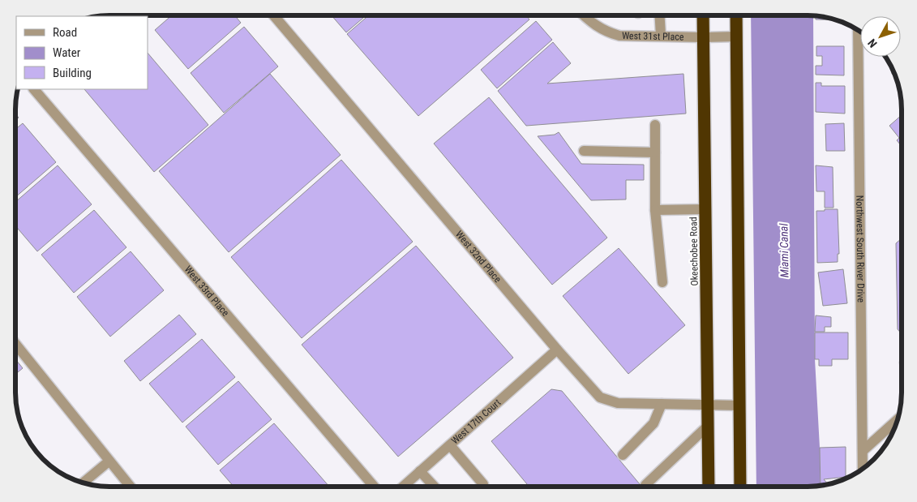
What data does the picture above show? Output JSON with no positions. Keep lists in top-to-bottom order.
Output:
{
  "streets": {
    "highway": ["Okeechobee Road"],
    "street": [
      "West 31st Place",
      "Northwest South River Drive",
      "West 32nd Place",
      "West 33rd Place",
      "West 17th Court"
    ]
  },
  "crossings": [
    ["West 31st Place", "Okeechobee Road"],
    ["Okeechobee Road", "West 32nd Place"],
    ["West 32nd Place", "West 17th Court"]
  ],
  "water": ["Miami Canal"],
  "legend": ["Road", "Water", "Building"],
  "north": "bottom left"
}
